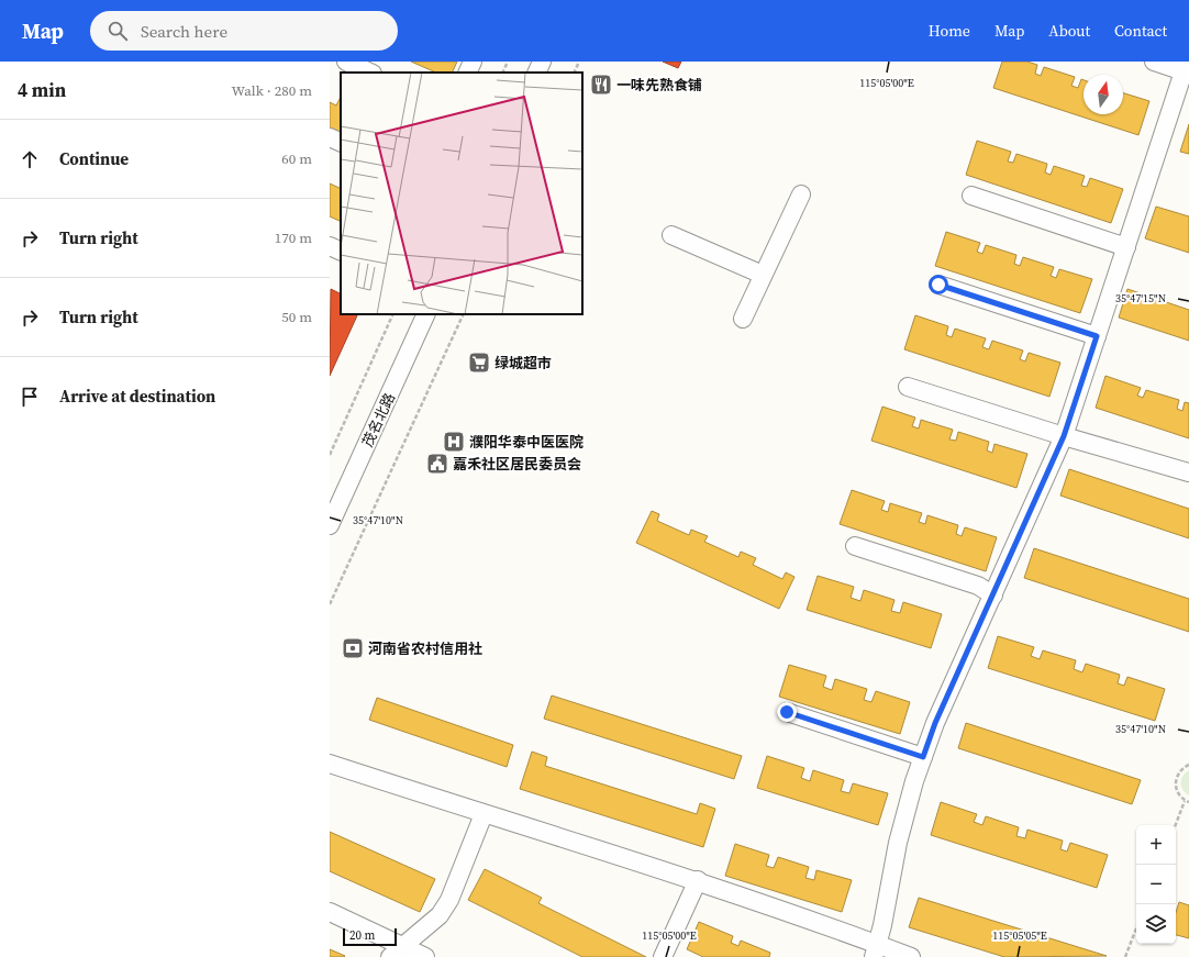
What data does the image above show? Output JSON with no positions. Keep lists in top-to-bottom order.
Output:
{
  "streets": {
    "street": ["茂名北路"]
  },
  "places": {
    "restaurant": ["一味先熟食铺"],
    "supermarket": ["绿城超市"],
    "hospital": ["濮阳华泰中医医院"],
    "public building": ["嘉禾社区居民委员会"],
    "bank": ["河南省农村信用社"]
  },
  "scale_bar": "20 m",
  "north": "top",
  "page": {
    "header": "Map",
    "search": "Search here",
    "nav": [
      "Home",
      "Map",
      "About",
      "Contact"
    ],
    "heading": ["4 min", "Walk · 280 m"],
    "list": [
      ["Continue", "60 m"],
      ["Turn right", "170 m"],
      ["Turn right", "50 m"],
      "Arrive at destination"
    ],
    "map_buttons": ["+", "−"],
    "scale": "20 m"
  },
  "coordinates": [
    "115°05'00\"E",
    "35°47'15\"N",
    "35°47'10\"N",
    "115°05'05\"E"
  ]
}
